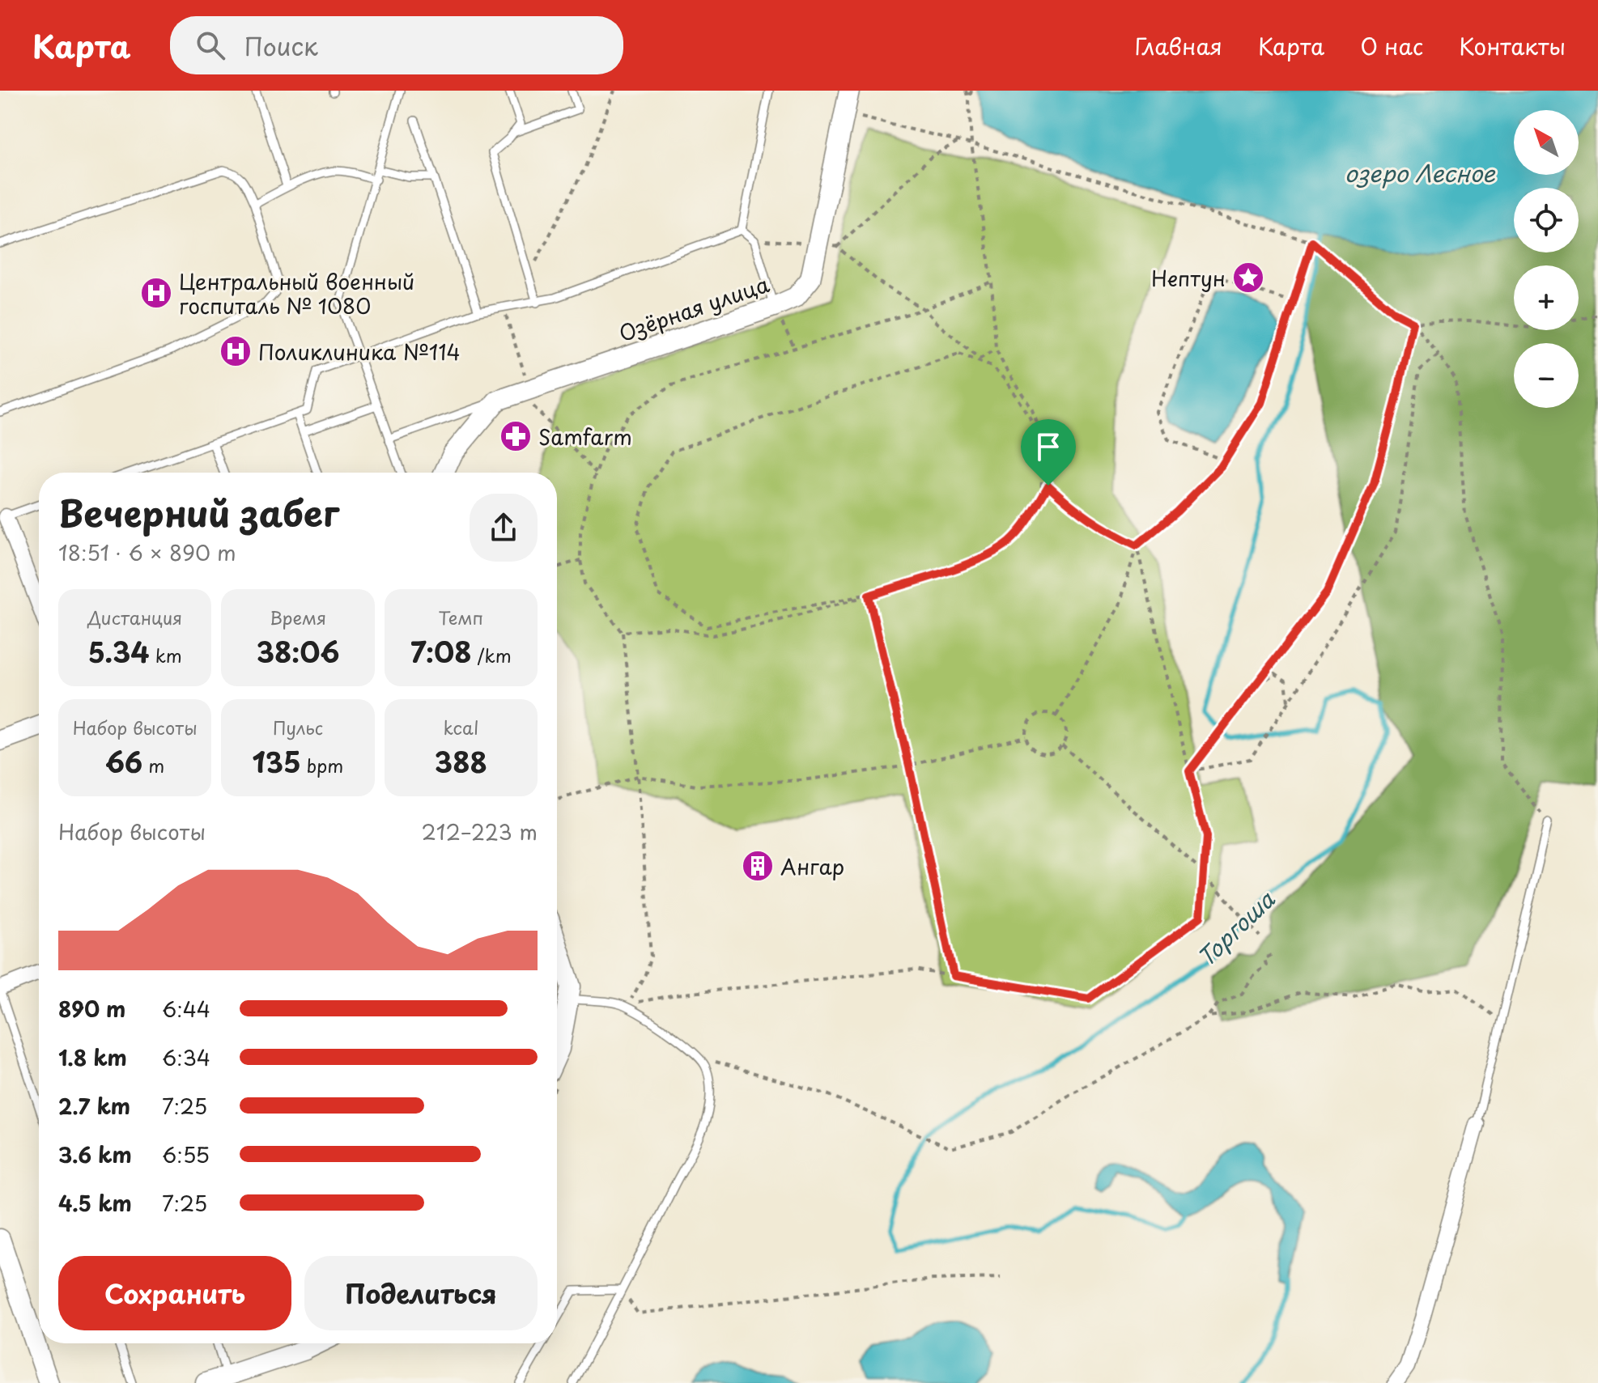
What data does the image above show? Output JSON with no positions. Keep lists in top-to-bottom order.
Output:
{
  "streets": {
    "street": ["Озёрная улица"]
  },
  "water": ["озеро Лесное", "Торгоша"],
  "places": {
    "place": ["Нептун"],
    "hospital": ["Центральный военный госпиталь № 1080", "Поликлиника №114"],
    "pharmacy": ["Samfarm"],
    "building": ["Ангар"]
  },
  "north": "top left",
  "page": {
    "header": "Карта",
    "search": "Поиск",
    "nav": [
      "Главная",
      "Карта",
      "О нас",
      "Контакты"
    ],
    "map_buttons": ["+", "−"],
    "heading": ["Вечерний забег", "18:51 · 6 × 890 m"],
    "stats": [
      ["Дистанция", "5.34 km"],
      ["Время", "38:06"],
      ["Темп", "7:08 /km"],
      ["Набор высоты", "66 m"],
      ["Пульс", "135 bpm"],
      ["kcal", "388"]
    ],
    "chart": ["Набор высоты", "212–223 m"],
    "list": [
      {
        "name": "890 m",
        "note": "6:44"
      },
      {
        "name": "1.8 km",
        "note": "6:34"
      },
      {
        "name": "2.7 km",
        "note": "7:25"
      },
      {
        "name": "3.6 km",
        "note": "6:55"
      },
      {
        "name": "4.5 km",
        "note": "7:25"
      }
    ],
    "buttons": ["Сохранить", "Поделиться"]
  }
}
